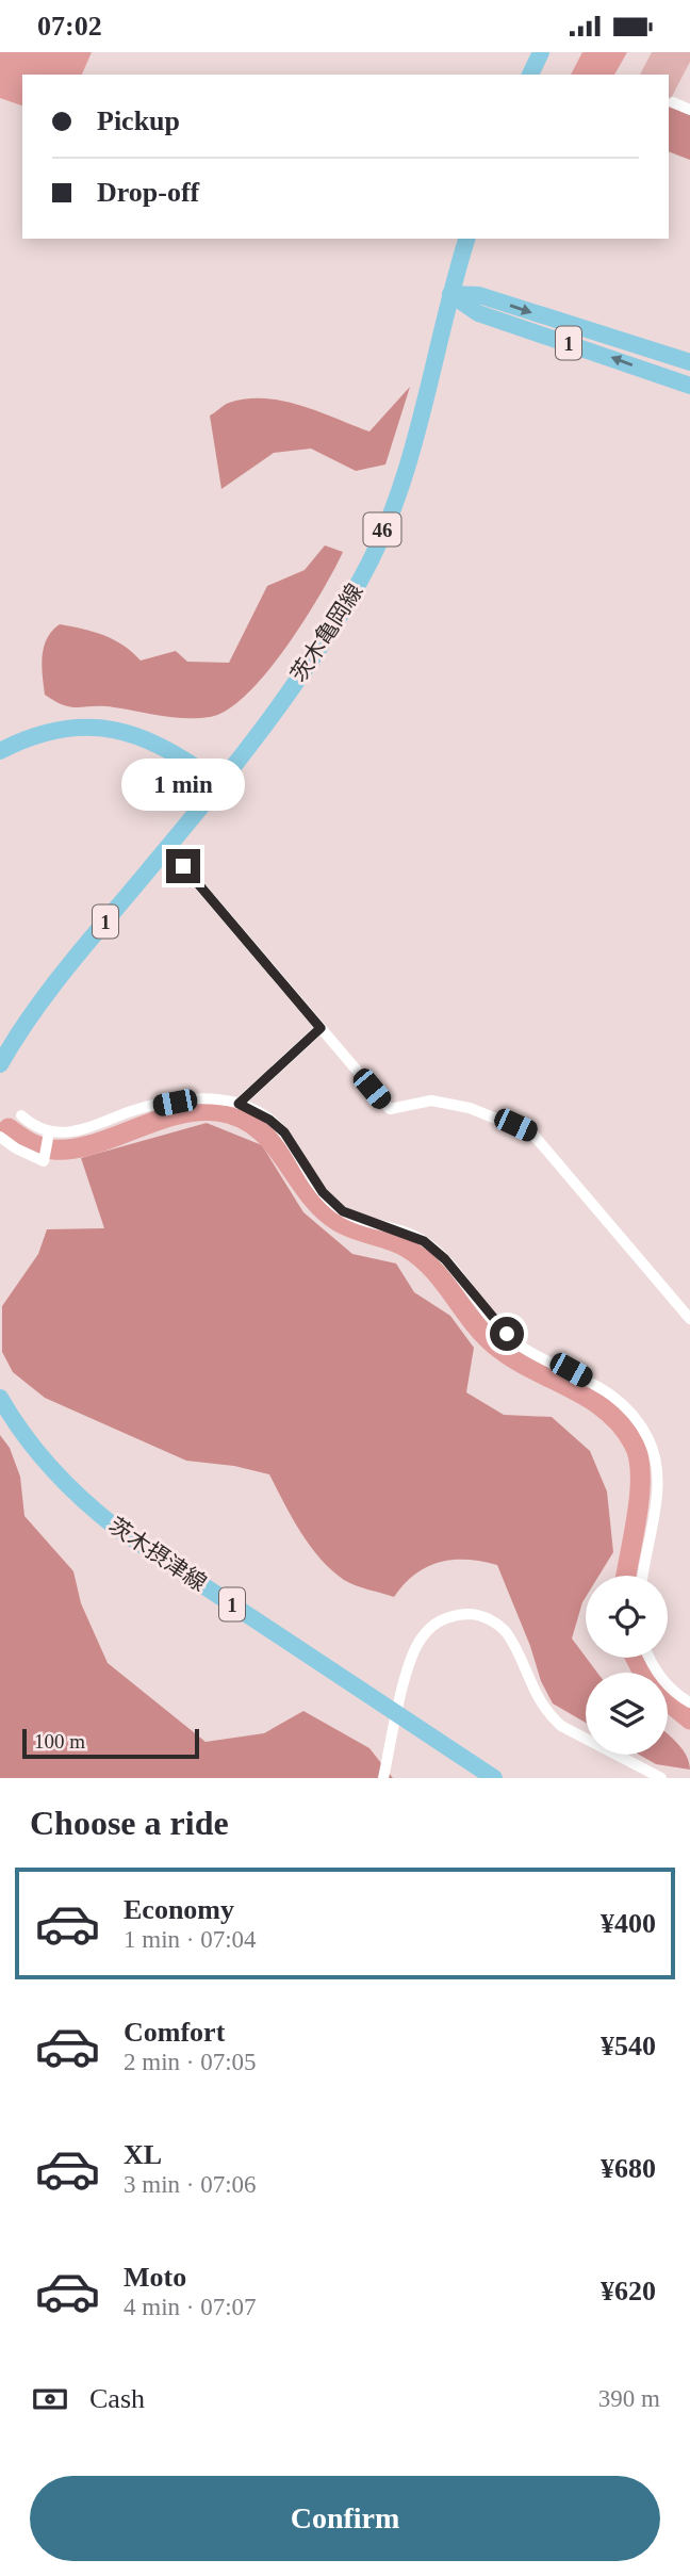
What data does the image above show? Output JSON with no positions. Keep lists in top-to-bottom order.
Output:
{
  "streets": {
    "main road": [
      "1",
      "46",
      "茨木亀岡線",
      "茨木摂津線"
    ]
  },
  "crossings": [
    ["1", "茨木亀岡線"]
  ],
  "scale_bar": "100 m",
  "page": {
    "status": "07:02",
    "banner": ["Pickup", "Drop-off"],
    "bubble": "1 min",
    "scale": "100 m",
    "heading": "Choose a ride",
    "list": [
      {
        "name": "Economy",
        "note": "1 min · 07:04",
        "value": "¥400"
      },
      {
        "name": "Comfort",
        "note": "2 min · 07:05",
        "value": "¥540"
      },
      {
        "name": "XL",
        "note": "3 min · 07:06",
        "value": "¥680"
      },
      {
        "name": "Moto",
        "note": "4 min · 07:07",
        "value": "¥620"
      }
    ],
    "pay": ["Cash", "390 m"],
    "buttons": "Confirm"
  }
}
